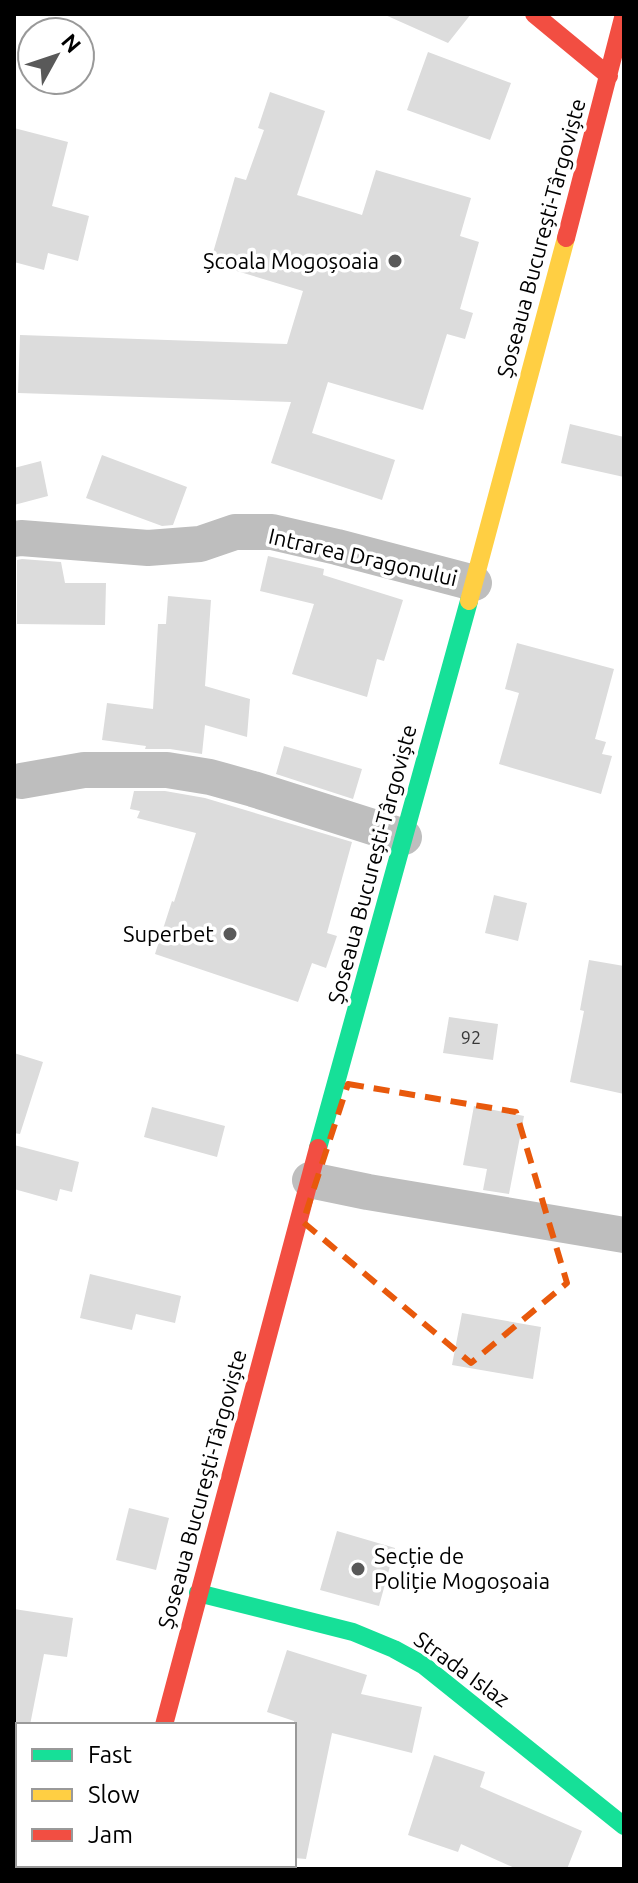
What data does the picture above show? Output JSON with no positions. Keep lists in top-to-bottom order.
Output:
{
  "streets": {
    "main road": ["Șoseaua București-Târgoviște", "Strada Islaz"],
    "street": ["Intrarea Dragonului"]
  },
  "crossings": [
    ["Șoseaua București-Târgoviște", "Intrarea Dragonului"],
    ["Șoseaua București-Târgoviște", "Strada Islaz"]
  ],
  "places": ["Școala Mogoșoaia", "Superbet", "Secție de Poliție Mogoșoaia"],
  "house_numbers": ["92"],
  "legend": ["Fast", "Slow", "Jam"],
  "north": "top right"
}
